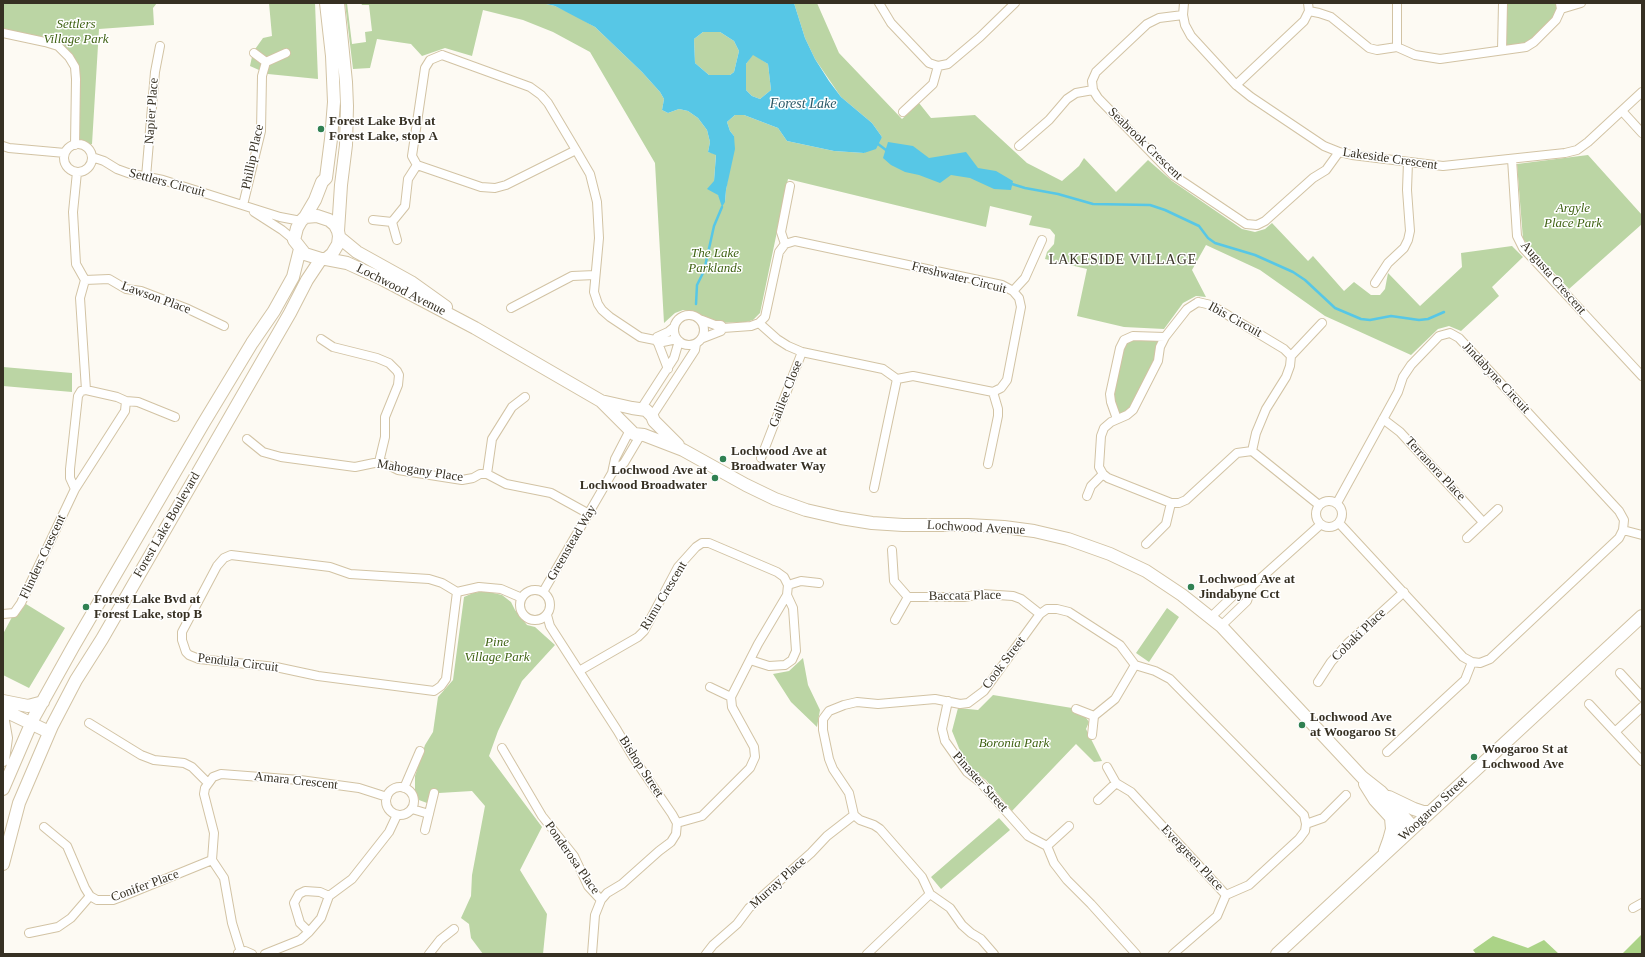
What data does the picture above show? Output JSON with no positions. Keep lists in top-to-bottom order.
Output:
{
  "streets": {
    "main road": ["Lochwood Avenue", "Forest Lake Boulevard", "Woogaroo Street"],
    "street": [
      "Napier Place",
      "Seabrook Crescent",
      "Phillip Place",
      "Lakeside Crescent",
      "Settlers Circuit",
      "Freshwater Circuit",
      "Augusta Crescent",
      "Lawson Place",
      "Ibis Circuit",
      "Jindabyne Circuit",
      "Galilee Close",
      "Terranora Place",
      "Mahogany Place",
      "Greenstead Way",
      "Flinders Crescent",
      "Rimu Crescent",
      "Baccata Place",
      "Cobaki Place",
      "Pendula Circuit",
      "Cook Street",
      "Bishop Street",
      "Amara Crescent",
      "Pinaster Street",
      "Ponderosa Place",
      "Evergreen Place",
      "Murray Place",
      "Conifer Place"
    ]
  },
  "crossings": [
    ["Napier Place", "Settlers Circuit"],
    ["Seabrook Crescent", "Lakeside Crescent"],
    ["Phillip Place", "Settlers Circuit"],
    ["Lakeside Crescent", "Augusta Crescent"],
    ["Settlers Circuit", "Lochwood Avenue"],
    ["Settlers Circuit", "Forest Lake Boulevard"],
    ["Lochwood Avenue", "Forest Lake Boulevard"],
    ["Lochwood Avenue", "Greenstead Way"],
    ["Lochwood Avenue", "Woogaroo Street"],
    ["Jindabyne Circuit", "Terranora Place"],
    ["Greenstead Way", "Bishop Street"],
    ["Rimu Crescent", "Bishop Street"],
    ["Baccata Place", "Cook Street"],
    ["Cook Street", "Pinaster Street"],
    ["Cook Street", "Murray Place"]
  ],
  "districts": ["LAKESIDE VILLAGE"],
  "water": ["Forest Lake"],
  "parks": [
    "Settlers Village Park",
    "Argyle Place Park",
    "The Lake Parklands",
    "Pine Village Park",
    "Boronia Park"
  ],
  "places": [
    "Forest Lake Bvd at Forest Lake, stop A",
    "Lochwood Ave at Broadwater Way",
    "Lochwood Ave at Lochwood Broadwater",
    "Lochwood Ave at Jindabyne Cct",
    "Forest Lake Bvd at Forest Lake, stop B",
    "Lochwood Ave at Woogaroo St",
    "Woogaroo St at Lochwood Ave"
  ]
}
